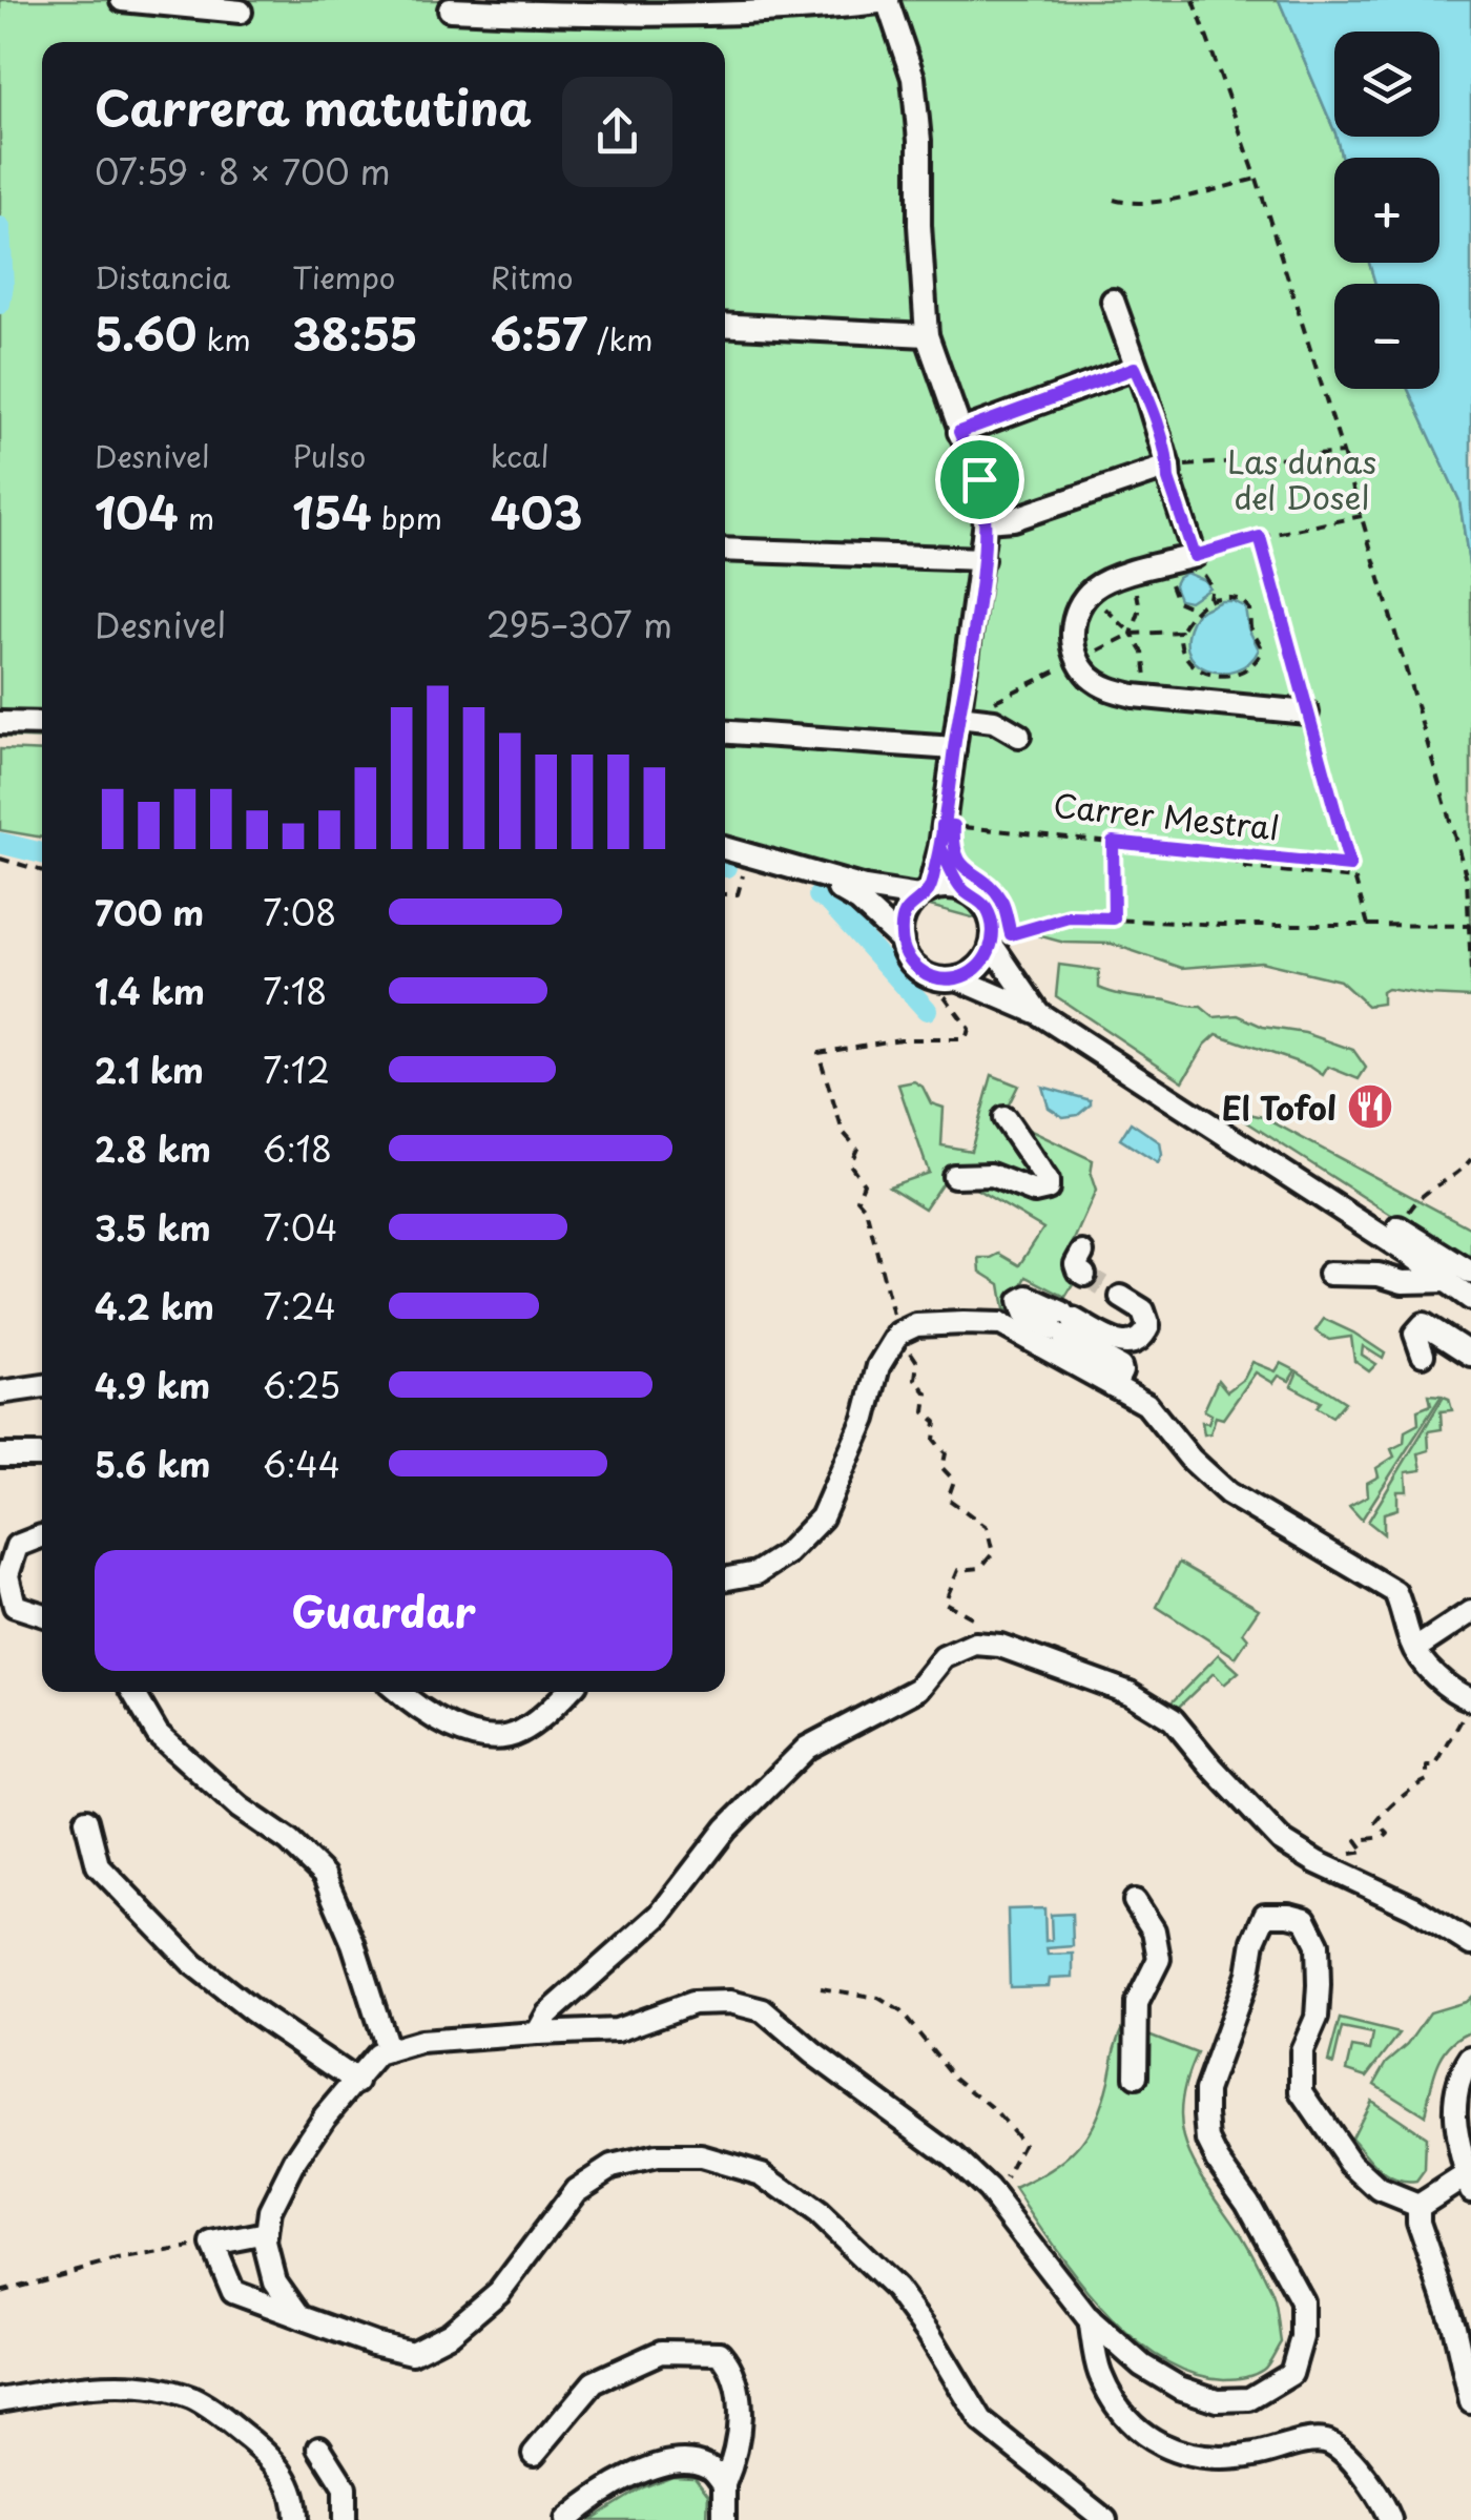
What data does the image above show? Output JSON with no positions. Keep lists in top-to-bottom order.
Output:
{
  "streets": {
    "path": ["Carrer Mestral"]
  },
  "parks": ["Las dunas del Dosel"],
  "places": {
    "restaurant": ["El Tofol"]
  },
  "page": {
    "map_buttons": ["+", "−"],
    "heading": ["Carrera matutina", "07:59 · 8 × 700 m"],
    "stats": [
      ["Distancia", "5.60 km"],
      ["Tiempo", "38:55"],
      ["Ritmo", "6:57 /km"],
      ["Desnivel", "104 m"],
      ["Pulso", "154 bpm"],
      ["kcal", "403"]
    ],
    "chart": ["Desnivel", "295–307 m"],
    "list": [
      {
        "name": "700 m",
        "note": "7:08"
      },
      {
        "name": "1.4 km",
        "note": "7:18"
      },
      {
        "name": "2.1 km",
        "note": "7:12"
      },
      {
        "name": "2.8 km",
        "note": "6:18"
      },
      {
        "name": "3.5 km",
        "note": "7:04"
      },
      {
        "name": "4.2 km",
        "note": "7:24"
      },
      {
        "name": "4.9 km",
        "note": "6:25"
      },
      {
        "name": "5.6 km",
        "note": "6:44"
      }
    ],
    "buttons": "Guardar"
  }
}
